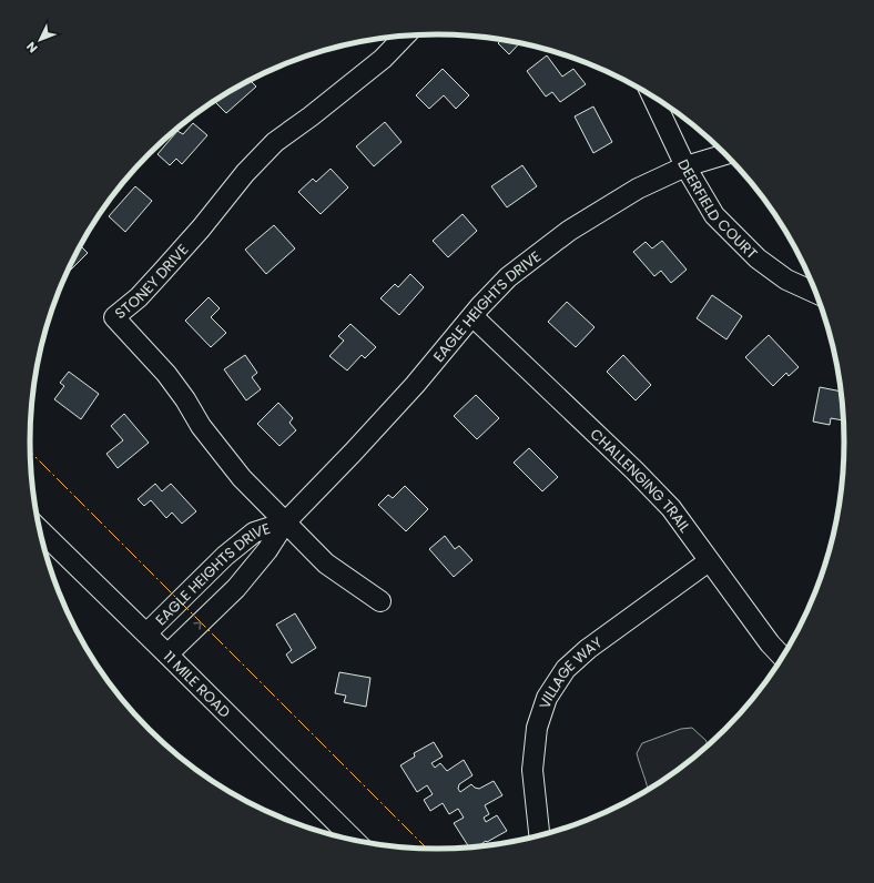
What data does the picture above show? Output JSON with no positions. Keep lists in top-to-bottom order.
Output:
{
  "streets": {
    "street": [
      "DEERFIELD COURT",
      "STONEY DRIVE",
      "EAGLE HEIGHTS DRIVE",
      "CHALLENGING TRAIL",
      "VILLAGE WAY",
      "11 MILE ROAD"
    ]
  },
  "crossings": [
    ["DEERFIELD COURT", "EAGLE HEIGHTS DRIVE"],
    ["STONEY DRIVE", "EAGLE HEIGHTS DRIVE"],
    ["EAGLE HEIGHTS DRIVE", "CHALLENGING TRAIL"],
    ["EAGLE HEIGHTS DRIVE", "11 MILE ROAD"],
    ["CHALLENGING TRAIL", "VILLAGE WAY"]
  ],
  "north": "bottom left"
}
